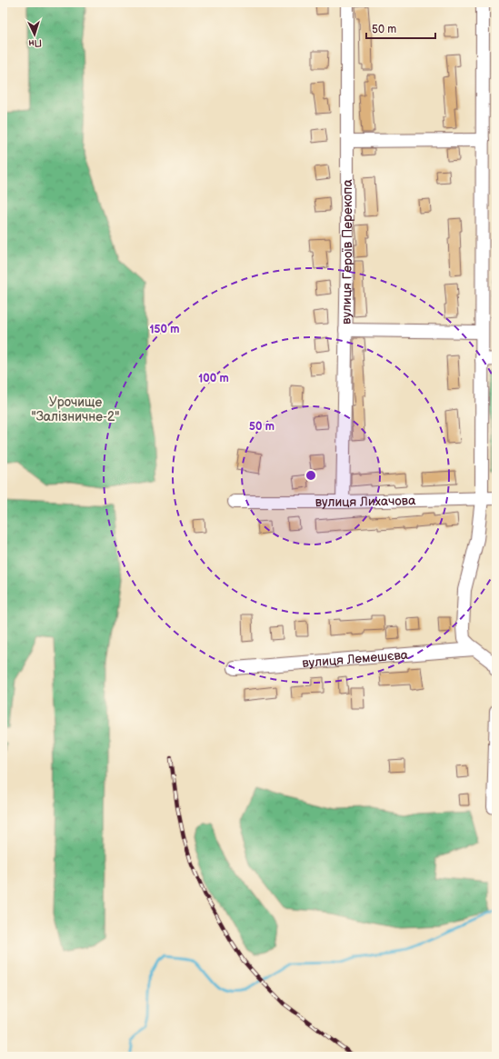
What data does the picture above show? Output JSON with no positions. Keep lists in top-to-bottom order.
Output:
{
  "streets": {
    "street": ["вулиця Героїв Перекопа", "вулиця Лихачова", "вулиця Лемешєва"]
  },
  "crossings": [
    ["вулиця Героїв Перекопа", "вулиця Лихачова"]
  ],
  "parks": ["Урочище \"Залізничне-2\""],
  "scale_bar": "50 m",
  "north": "bottom",
  "rings": ["150 m", "100 m", "50 m"]
}
